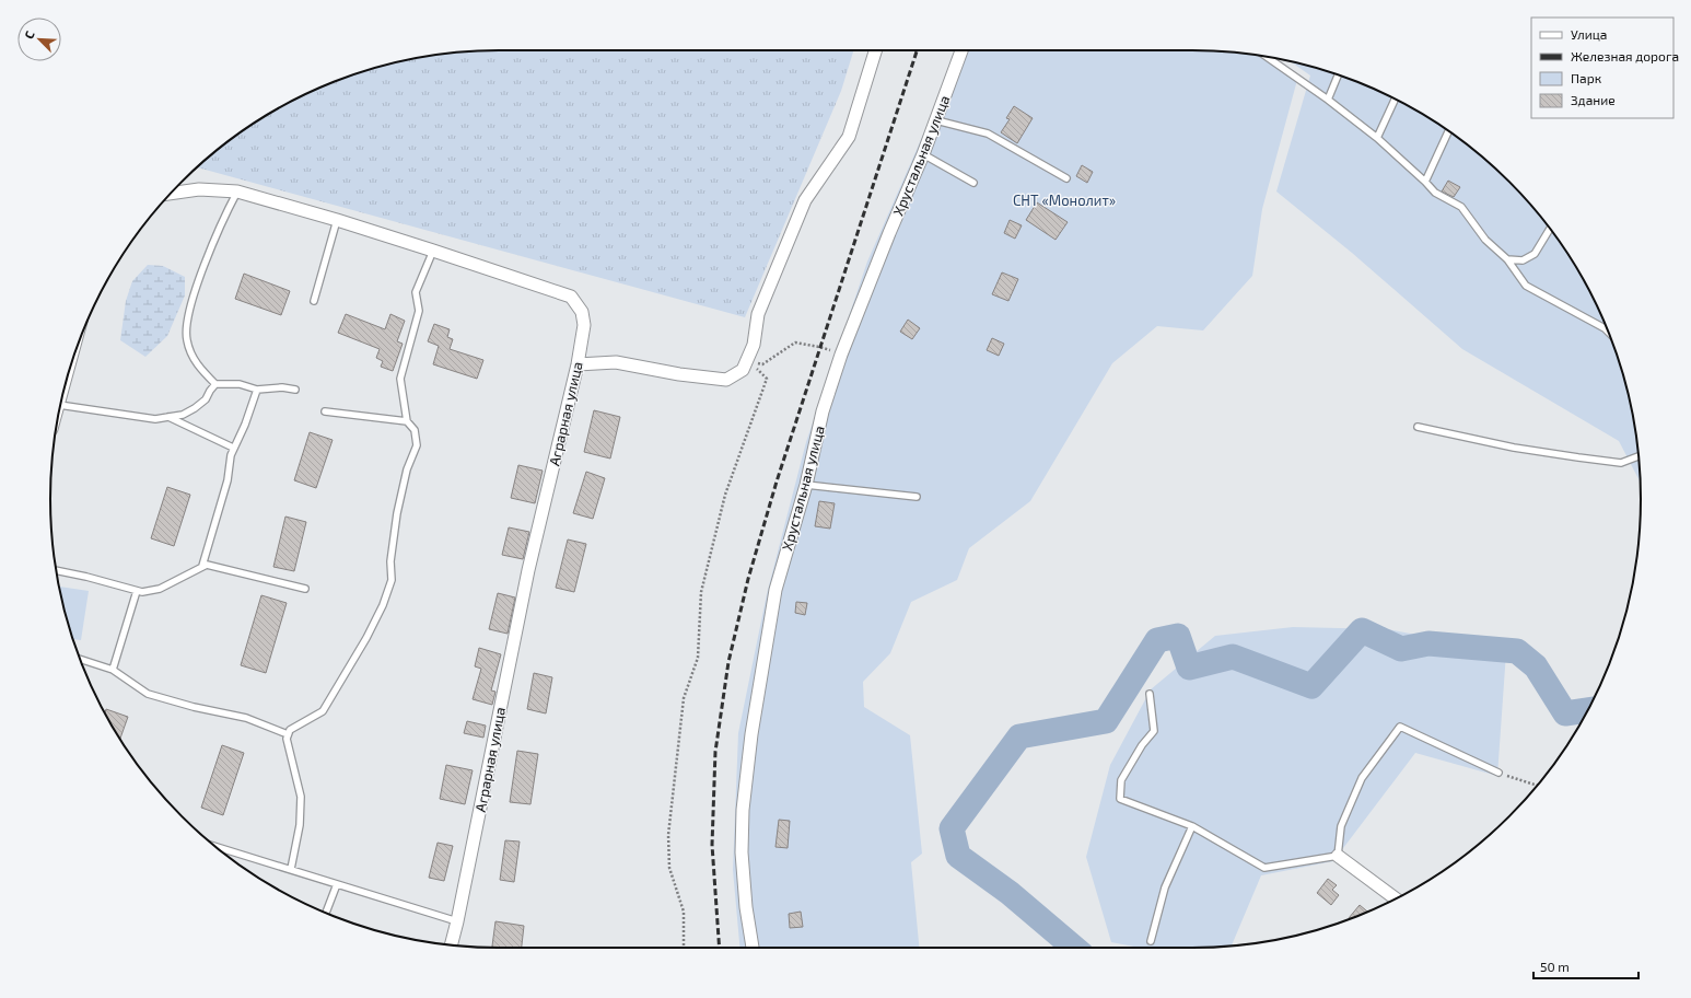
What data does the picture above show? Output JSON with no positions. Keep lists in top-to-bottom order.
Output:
{
  "streets": {
    "street": ["Хрустальная улица", "Аграрная улица"]
  },
  "parks": ["СНТ «Монолит»"],
  "legend": [
    "Улица",
    "Железная дорога",
    "Парк",
    "Здание"
  ],
  "scale_bar": "50 m",
  "north": "top left"
}
